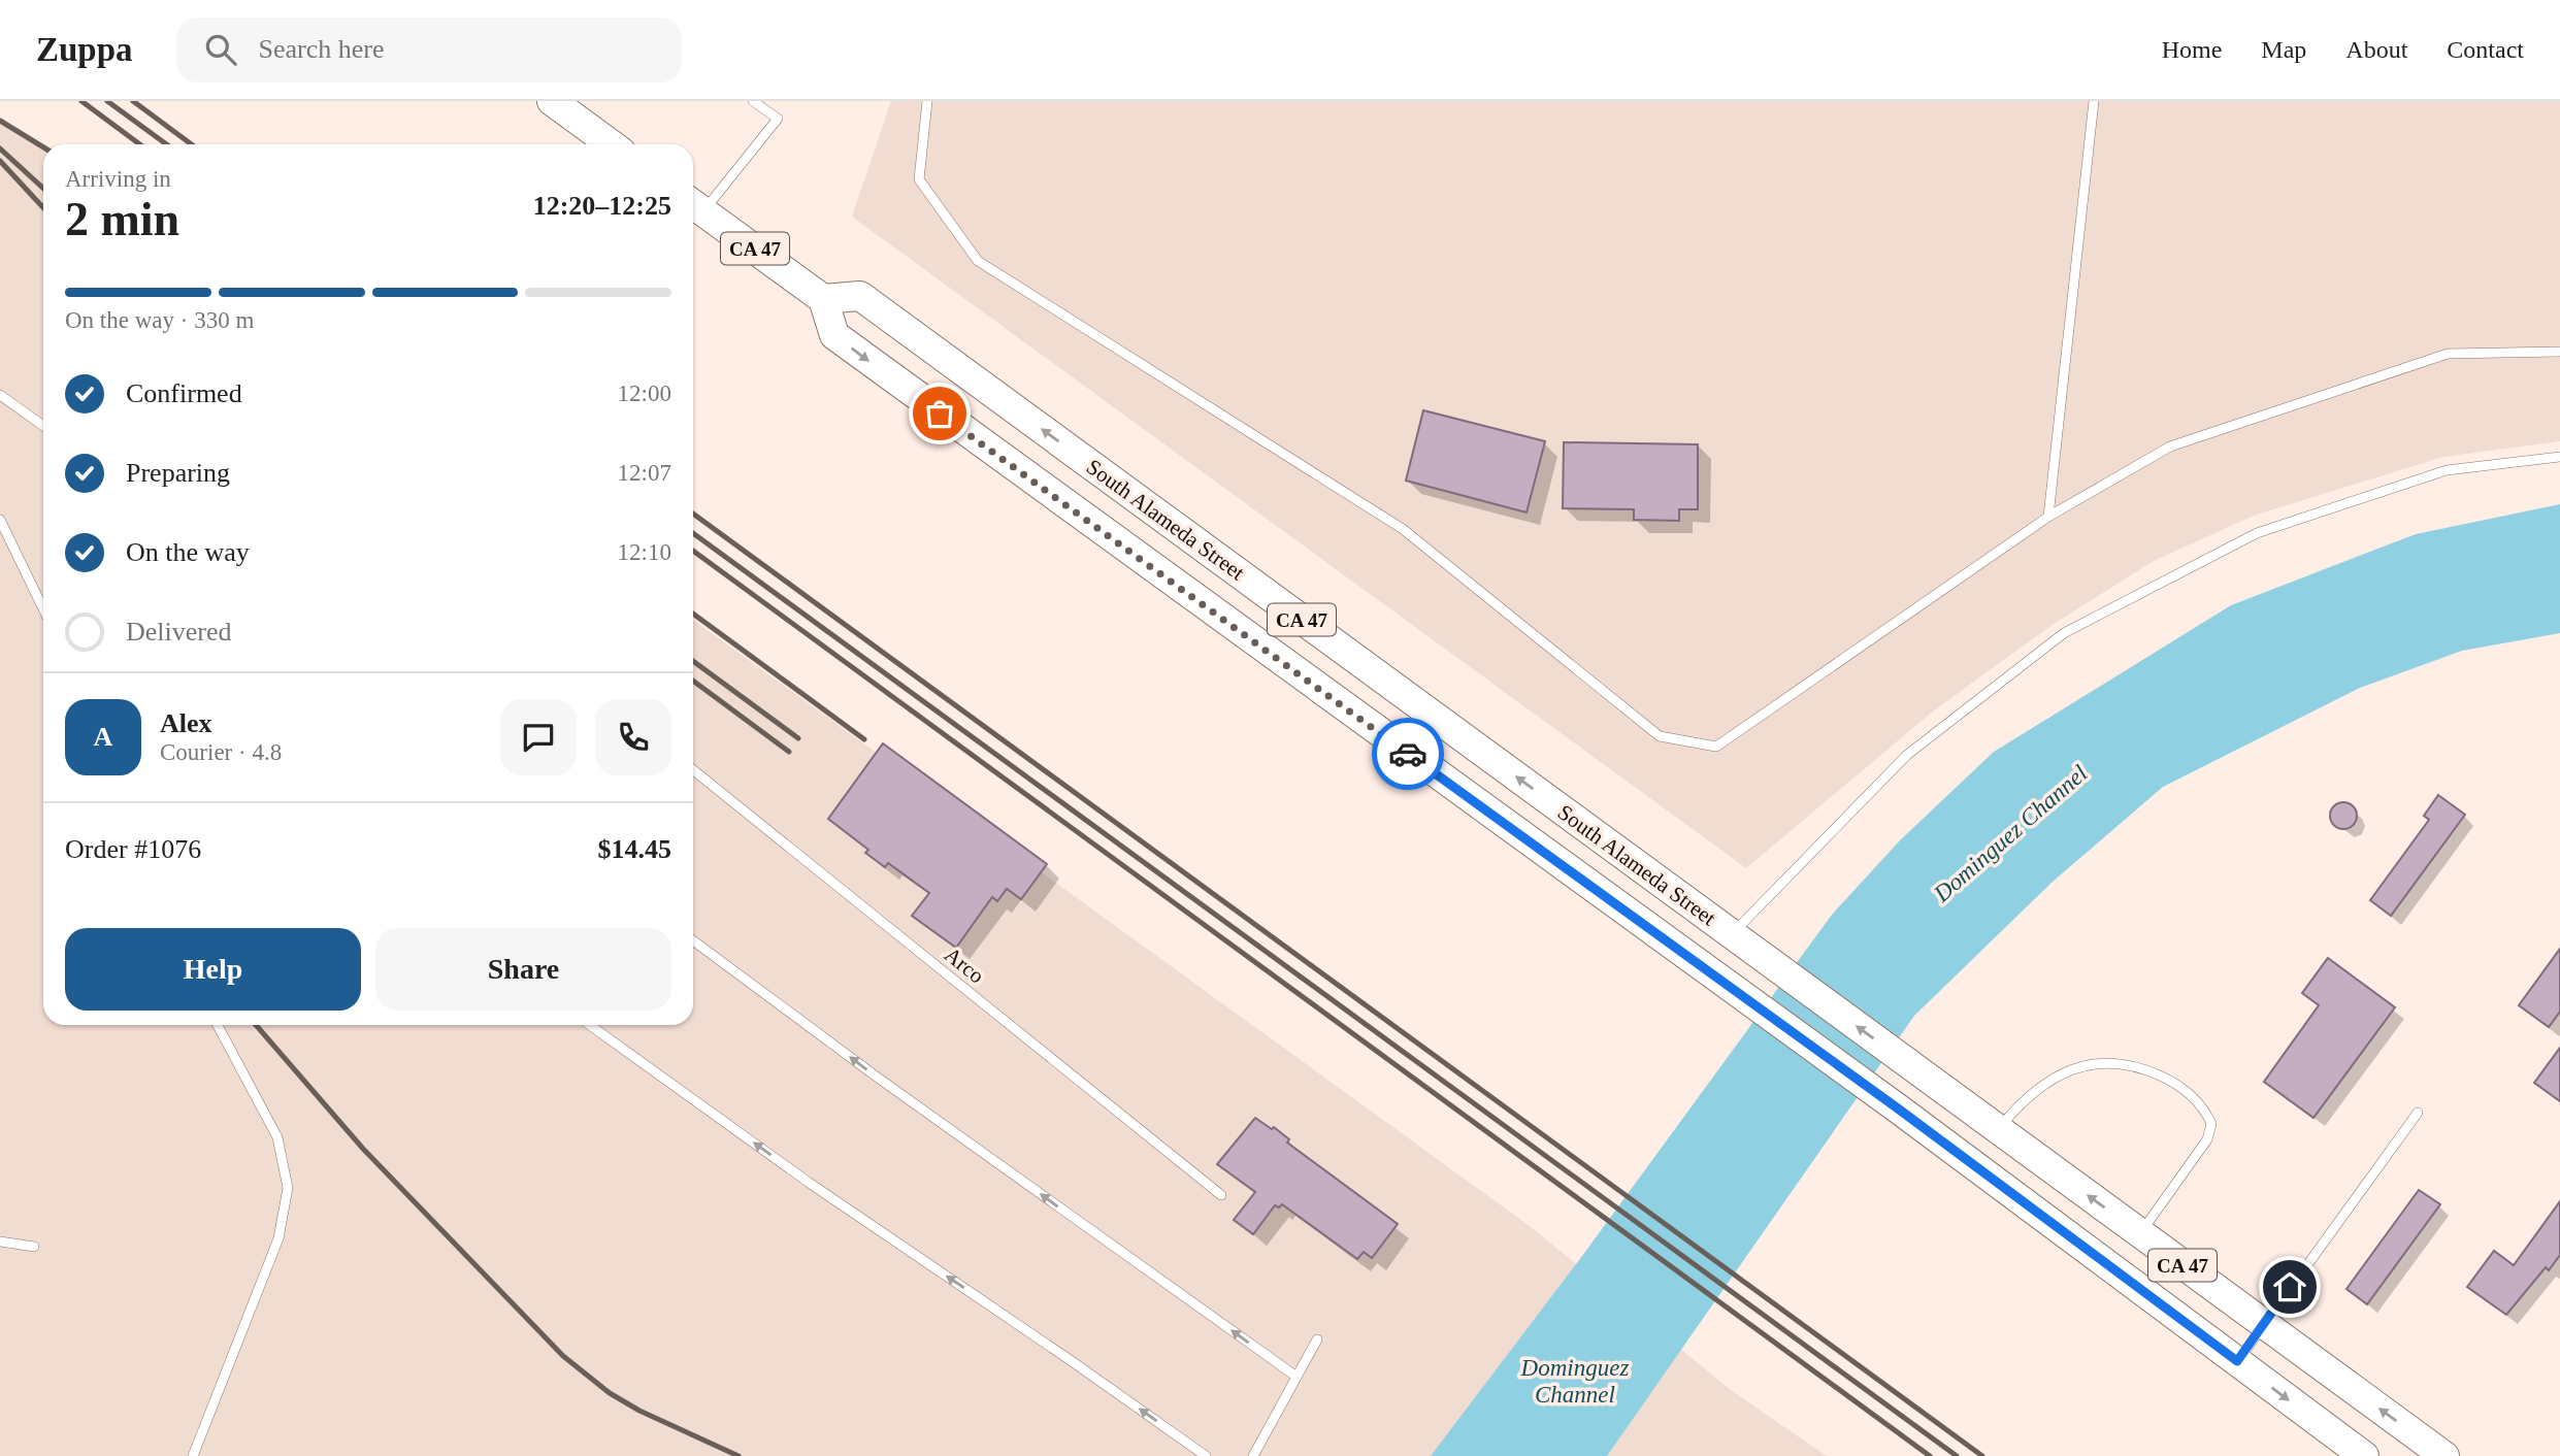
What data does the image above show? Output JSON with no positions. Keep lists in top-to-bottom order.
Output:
{
  "streets": {
    "main road": ["CA 47", "South Alameda Street"],
    "lane": ["Arco"]
  },
  "crossings": [
    ["CA 47", "South Alameda Street"]
  ],
  "water": ["Dominguez Channel"],
  "page": {
    "header": "Zuppa",
    "search": "Search here",
    "nav": [
      "Home",
      "Map",
      "About",
      "Contact"
    ],
    "heading": ["2 min", "Arriving in", "12:20–12:25"],
    "panel": [
      "Alex",
      "Courier · 4.8",
      "Order #1076",
      "$14.45"
    ],
    "bar": "On the way · 330 m",
    "list": [
      ["Confirmed", "12:00"],
      ["Preparing", "12:07"],
      ["On the way", "12:10"],
      "Delivered"
    ],
    "round": "A",
    "buttons": ["Help", "Share"]
  }
}
